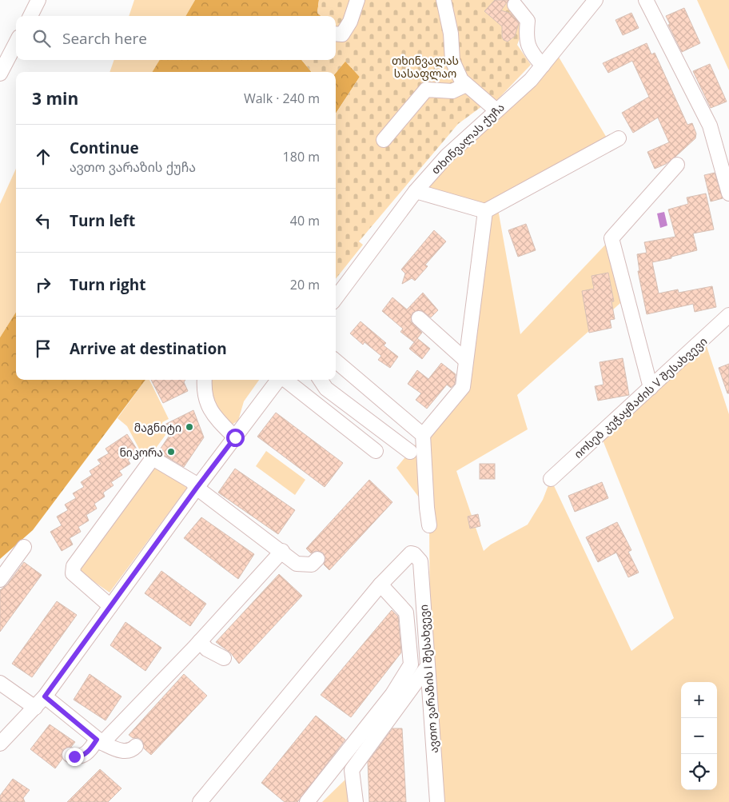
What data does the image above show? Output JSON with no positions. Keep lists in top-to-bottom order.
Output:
{
  "streets": {
    "street": ["თხინვალას ქუჩა", "იოსებ კეჭაყმაძის V შესახვევი", "ავთო ვარაზის I შესახვევი"]
  },
  "parks": ["თხინვალას სასაფლაო"],
  "places": ["მაგნიტი", "ნიკორა"],
  "page": {
    "search": "Search here",
    "heading": ["3 min", "Walk · 240 m"],
    "list": [
      ["Continue", "ავთო ვარაზის ქუჩა", "180 m"],
      ["Turn left", "40 m"],
      ["Turn right", "20 m"],
      "Arrive at destination"
    ],
    "map_buttons": ["+", "−"]
  }
}
